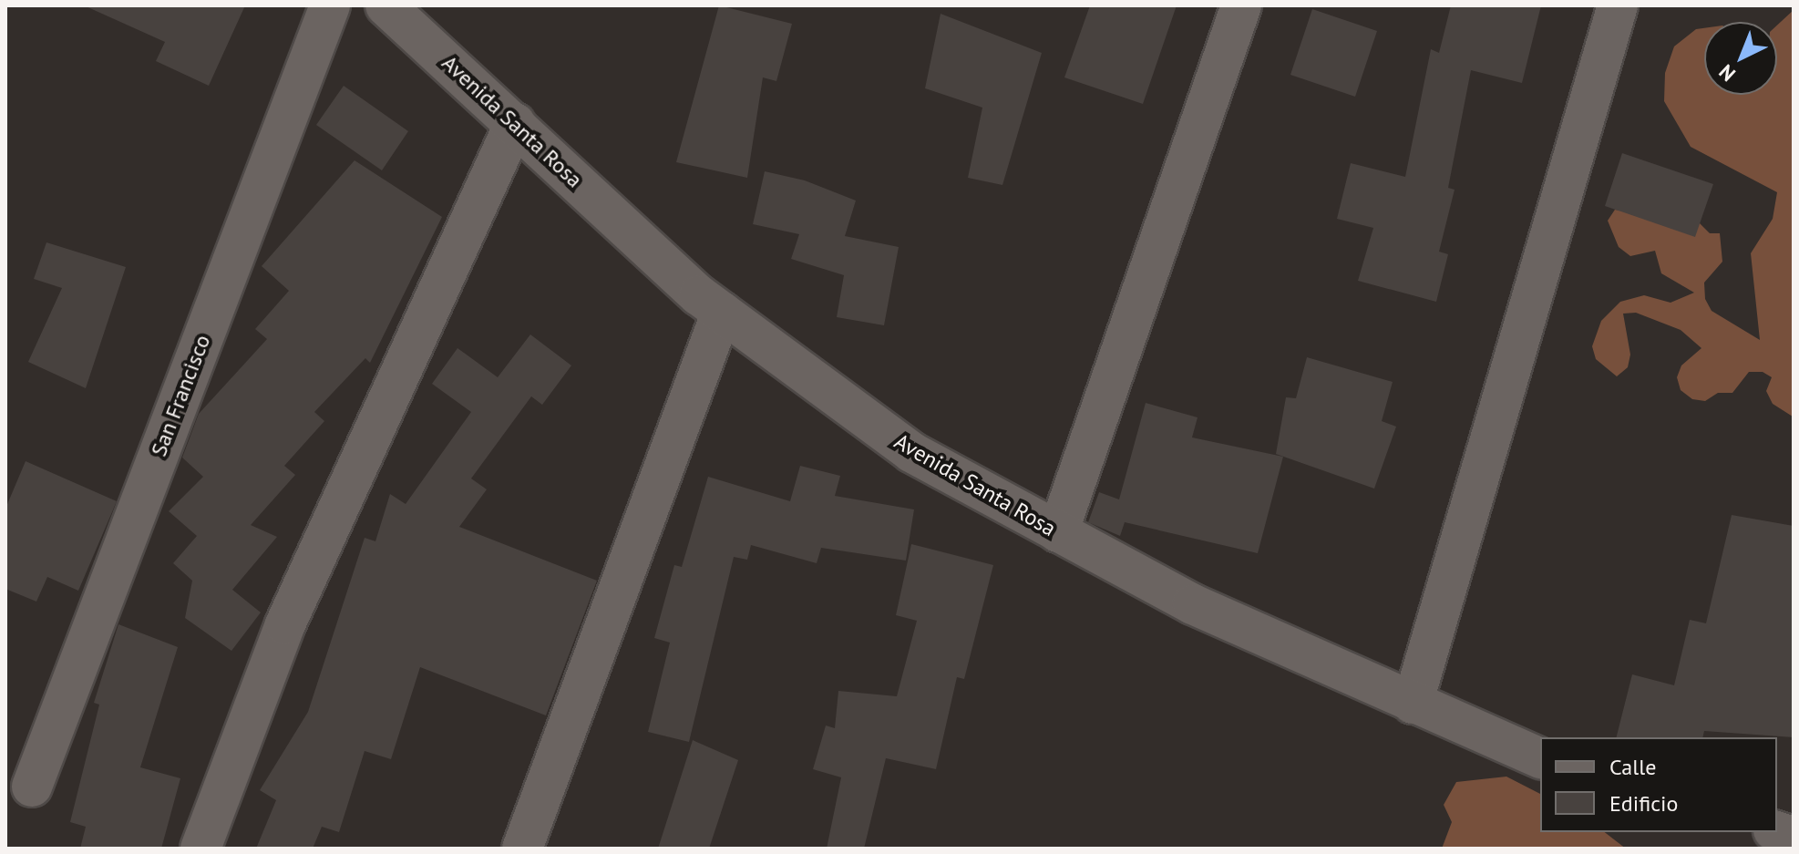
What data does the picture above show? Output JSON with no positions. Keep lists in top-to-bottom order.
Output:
{
  "streets": {
    "street": ["Avenida Santa Rosa", "San Francisco"]
  },
  "legend": ["Calle", "Edificio"],
  "north": "bottom left"
}
